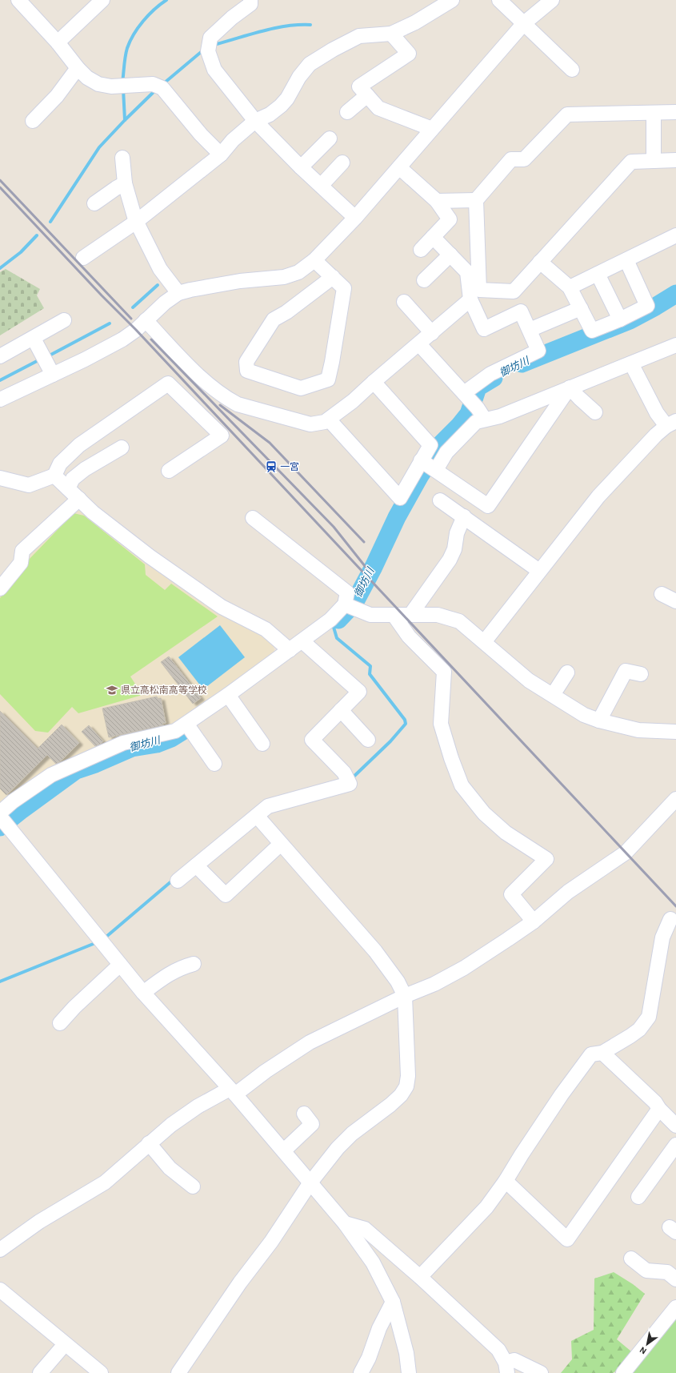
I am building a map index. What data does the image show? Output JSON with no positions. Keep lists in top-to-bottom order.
{
  "water": ["御坊川"],
  "places": {
    "station": ["一宮"],
    "school or university": ["県立高松南高等学校"]
  },
  "north": "bottom left"
}
